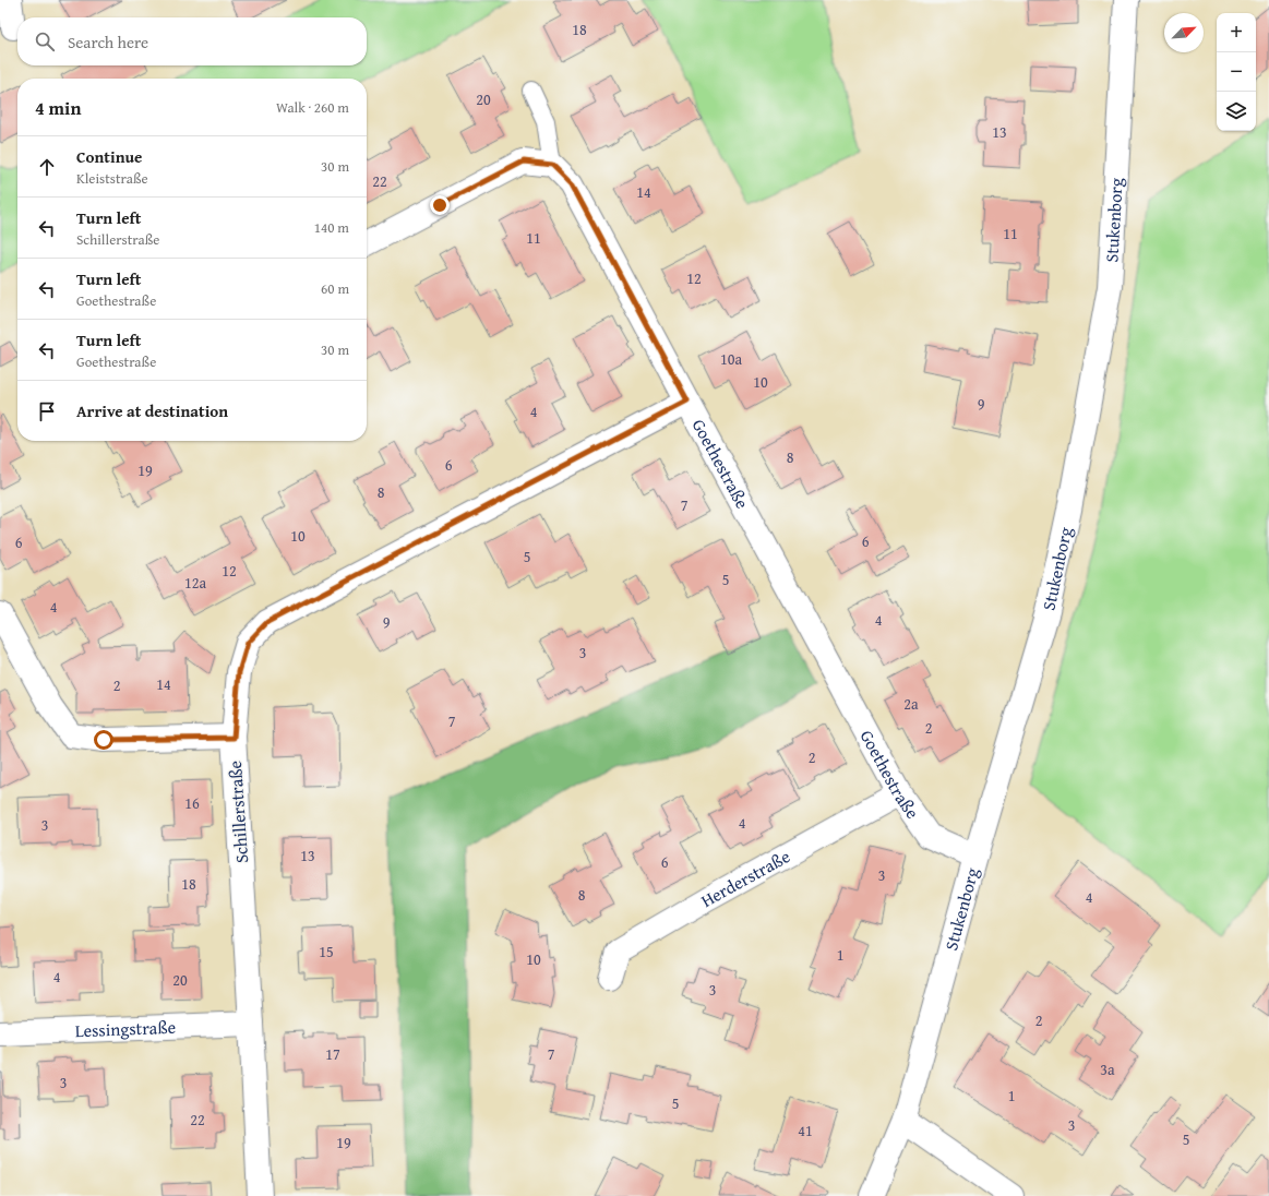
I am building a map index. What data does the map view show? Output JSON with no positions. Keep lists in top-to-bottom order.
{
  "streets": {
    "street": [
      "Stukenborg",
      "Goethestraße",
      "Schillerstraße",
      "Herderstraße",
      "Lessingstraße"
    ]
  },
  "crossings": [
    ["Stukenborg", "Goethestraße"],
    ["Goethestraße", "Schillerstraße"],
    ["Goethestraße", "Herderstraße"],
    ["Schillerstraße", "Lessingstraße"]
  ],
  "house_numbers": [
    "18",
    "20",
    "13",
    "22",
    "14",
    "11",
    "11",
    "12",
    "10a",
    "10",
    "9",
    "4",
    "8",
    "6",
    "19",
    "8",
    "7",
    "10",
    "6",
    "6",
    "5",
    "12",
    "5",
    "12a",
    "4",
    "4",
    "9",
    "3",
    "14",
    "2",
    "2a",
    "7",
    "2",
    "2",
    "16",
    "4",
    "3",
    "13",
    "6",
    "3",
    "18",
    "8",
    "4",
    "15",
    "1",
    "10",
    "4",
    "20",
    "3",
    "2",
    "17",
    "7",
    "3a",
    "3",
    "1",
    "5",
    "22",
    "3",
    "41",
    "5",
    "19"
  ],
  "north": "top right",
  "page": {
    "map_buttons": ["+", "−"],
    "search": "Search here",
    "heading": ["4 min", "Walk · 260 m"],
    "list": [
      ["Continue", "Kleiststraße", "30 m"],
      ["Turn left", "Schillerstraße", "140 m"],
      ["Turn left", "Goethestraße", "60 m"],
      ["Turn left", "Goethestraße", "30 m"],
      "Arrive at destination"
    ]
  }
}
